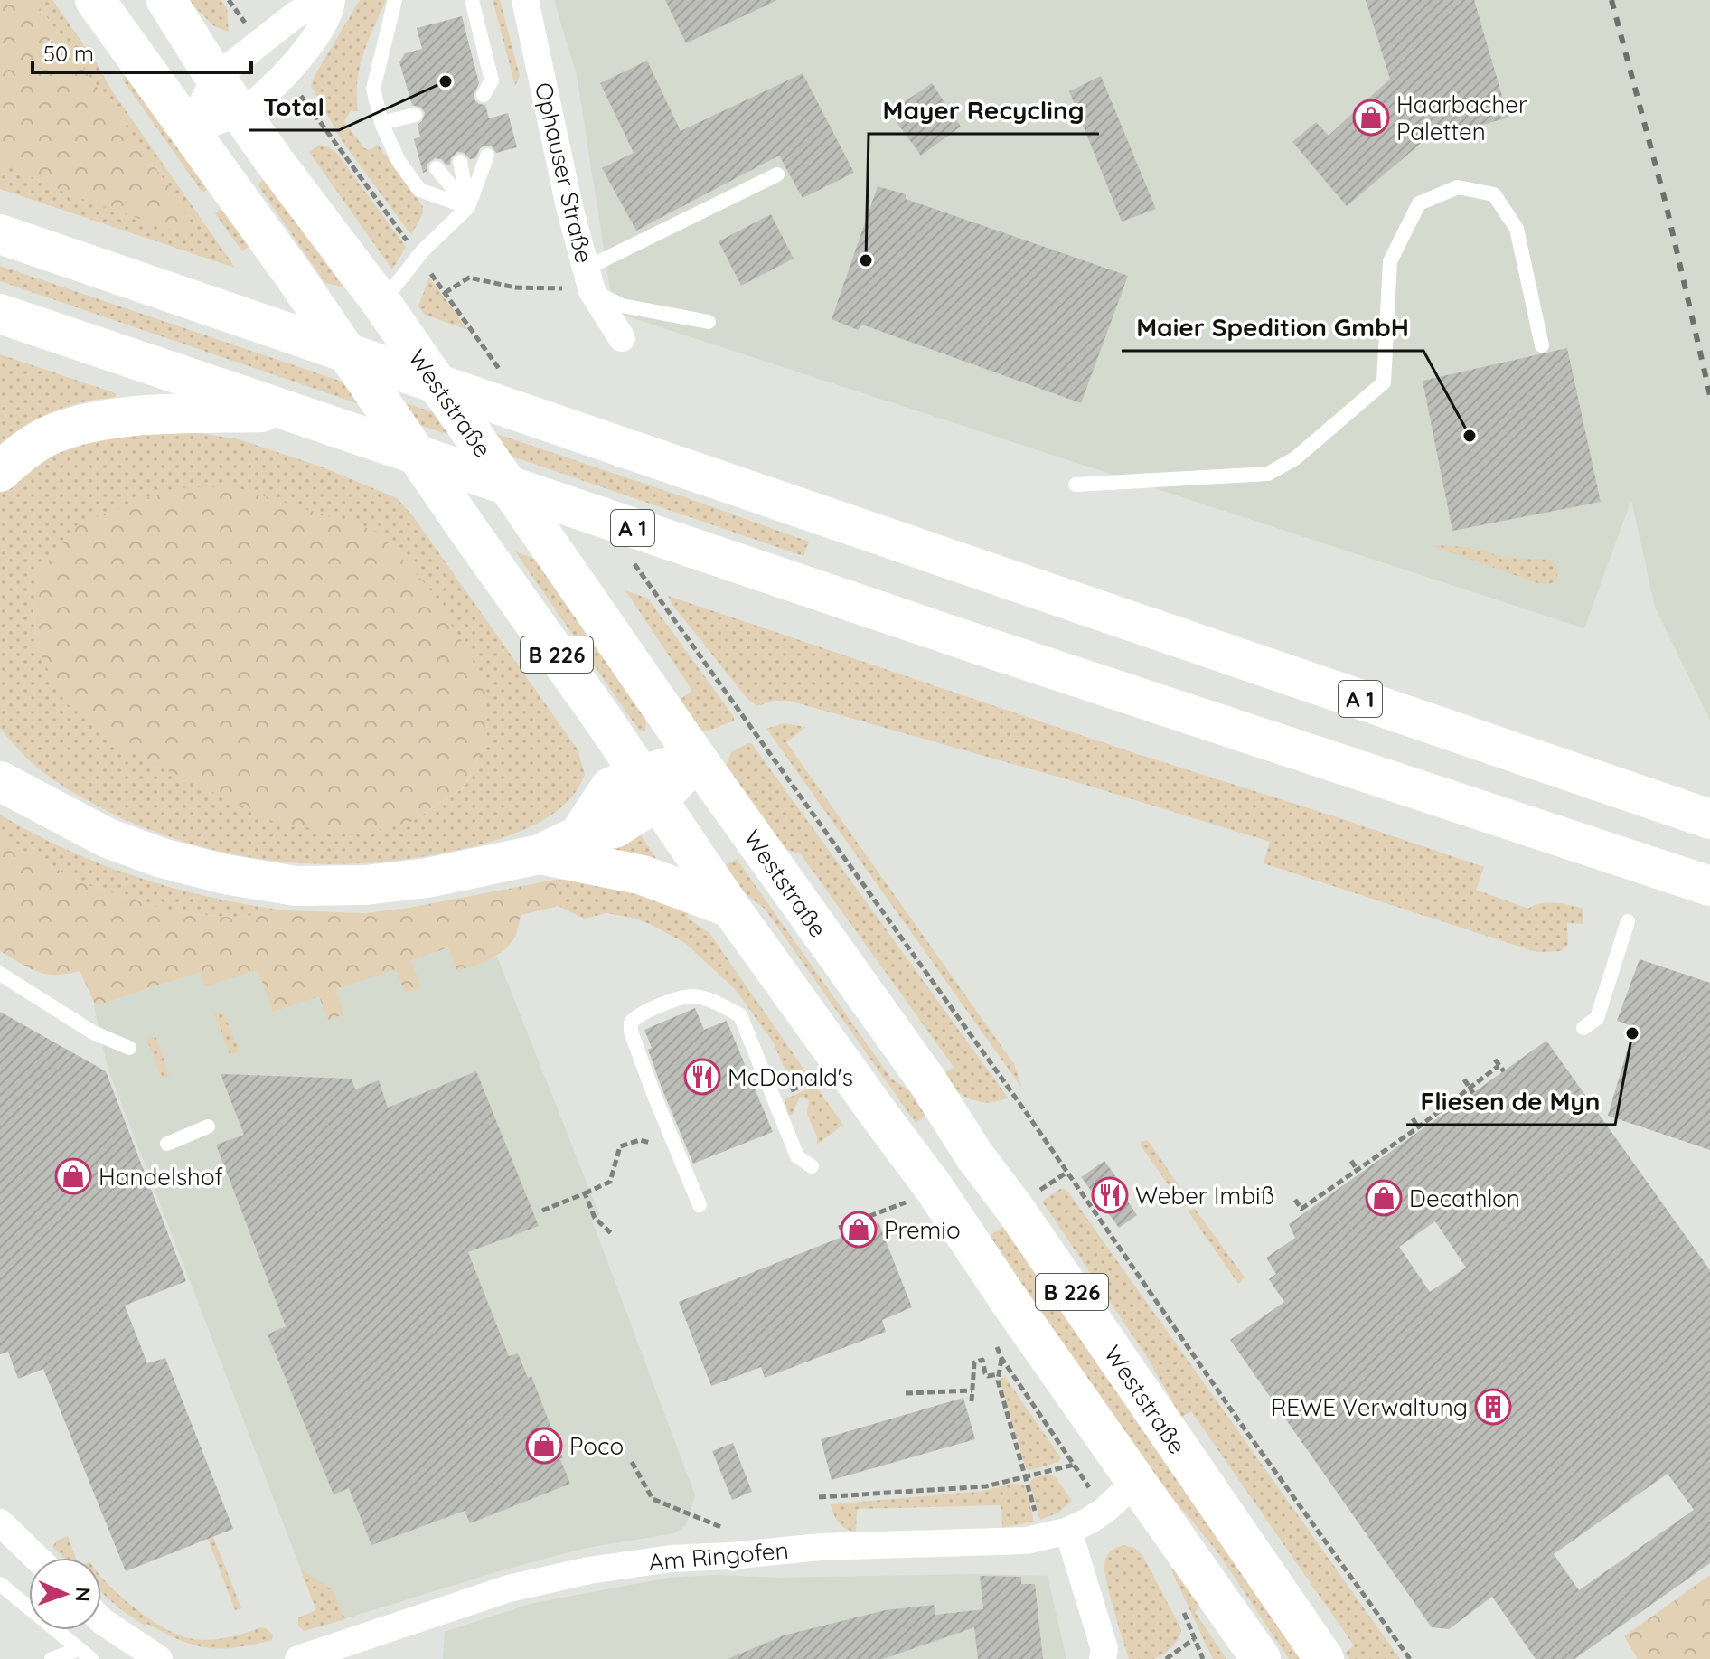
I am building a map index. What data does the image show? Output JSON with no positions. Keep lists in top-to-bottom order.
{
  "streets": {
    "main road": ["Weststraße", "A 1", "B 226"],
    "street": ["Ophauser Straße", "Am Ringofen"]
  },
  "crossings": [
    ["B 226", "Am Ringofen"]
  ],
  "places": {
    "other": [
      "Total",
      "Mayer Recycling",
      "Maier Spedition GmbH",
      "Fliesen de Myn"
    ],
    "shop": [
      "Haarbacher Paletten",
      "Handelshof",
      "Decathlon",
      "Premio",
      "Poco"
    ],
    "restaurant": ["McDonald's", "Weber Imbiß"],
    "building": ["REWE Verwaltung"]
  },
  "scale_bar": "50 m",
  "north": "right"
}
